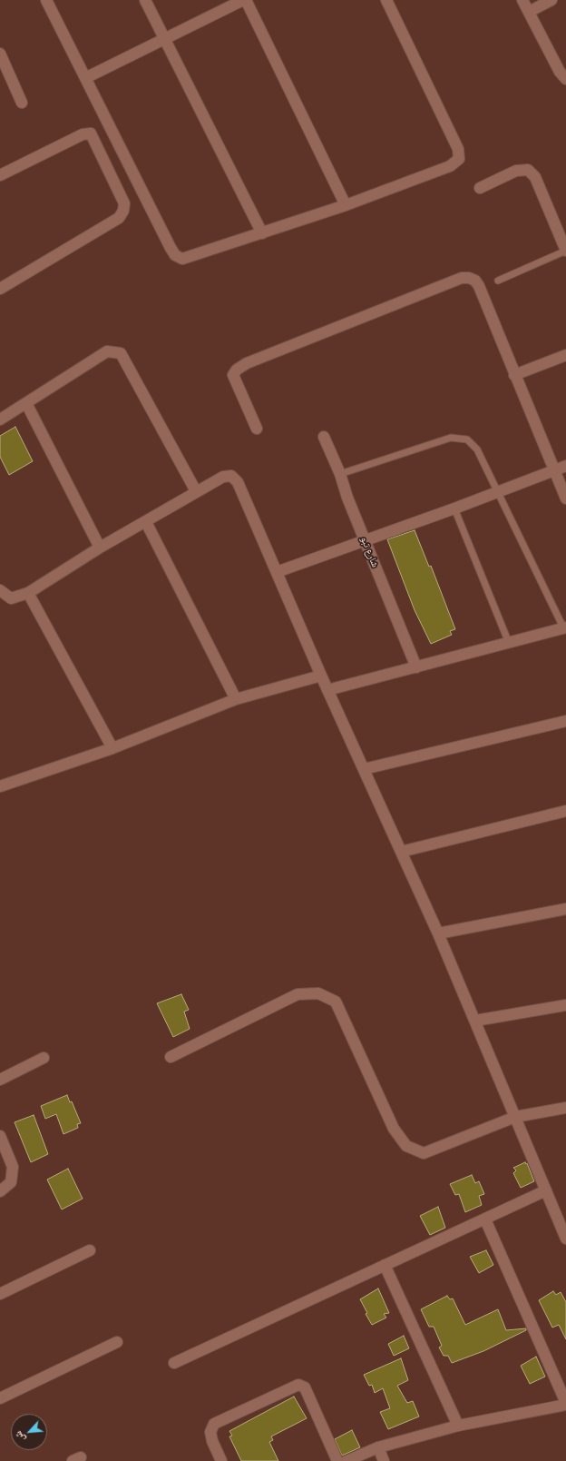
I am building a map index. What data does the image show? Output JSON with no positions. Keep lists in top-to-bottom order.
{
  "streets": {
    "street": ["شارع تبو"]
  },
  "north": "bottom left"
}
